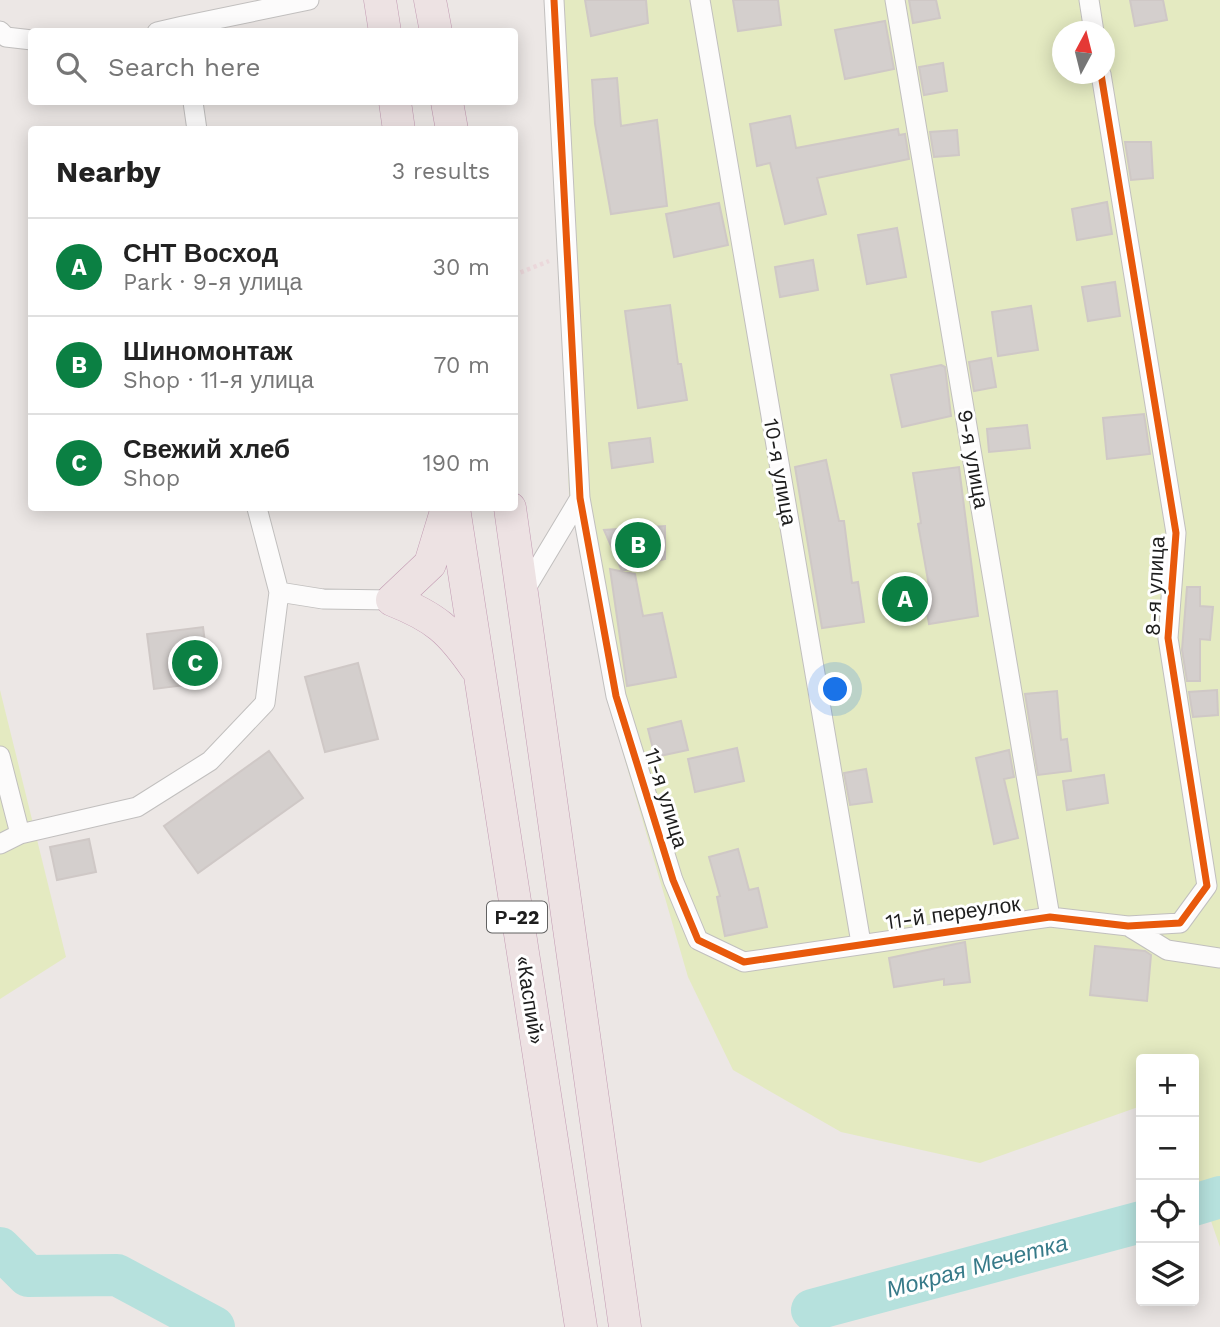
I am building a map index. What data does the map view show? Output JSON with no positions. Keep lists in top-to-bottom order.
{
  "streets": {
    "highway": ["Р-22", "«Каспий»"],
    "street": [
      "9-я улица",
      "10-я улица",
      "8-я улица",
      "11-я улица",
      "11-й переулок"
    ]
  },
  "crossings": [
    ["9-я улица", "8-я улица"],
    ["9-я улица", "11-й переулок"],
    ["10-я улица", "11-я улица"],
    ["10-я улица", "11-й переулок"],
    ["8-я улица", "11-й переулок"],
    ["11-я улица", "11-й переулок"]
  ],
  "water": ["Мокрая Мечетка"],
  "north": "top",
  "page": {
    "search": "Search here",
    "heading": ["Nearby", "3 results"],
    "list": [
      {
        "mark": "A",
        "name": "СНТ Восход",
        "note": "Park · 9-я улица",
        "value": "30 m"
      },
      {
        "mark": "B",
        "name": "Шиномонтаж",
        "note": "Shop · 11-я улица",
        "value": "70 m"
      },
      {
        "mark": "C",
        "name": "Свежий хлеб",
        "note": "Shop",
        "value": "190 m"
      }
    ],
    "pins": ["B", "A", "C"],
    "map_buttons": ["+", "−"]
  }
}
